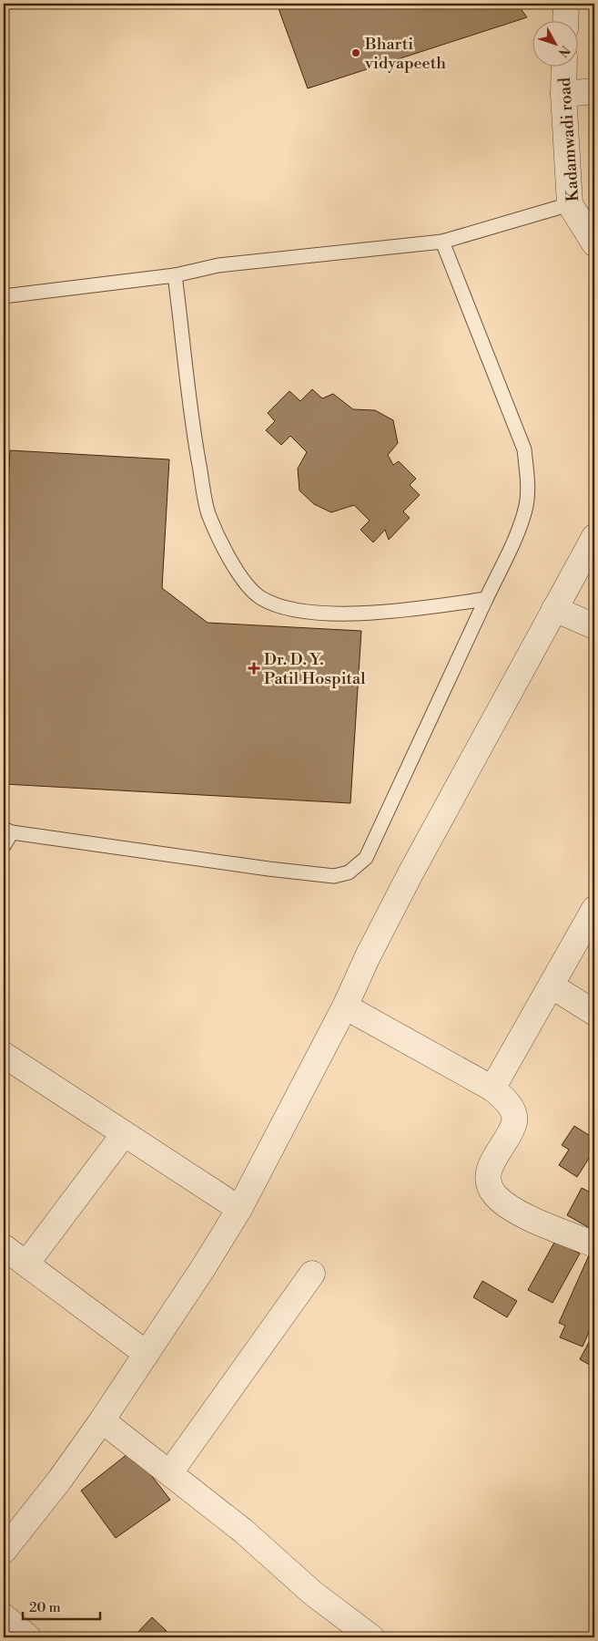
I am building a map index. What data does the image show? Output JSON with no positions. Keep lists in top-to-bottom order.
{
  "streets": {
    "street": ["Kadamwadi road"]
  },
  "places": {
    "other": ["Bharti vidyapeeth"],
    "health": ["Dr. D. Y. Patil Hospital"]
  },
  "scale_bar": "20 m",
  "north": "bottom right"
}
